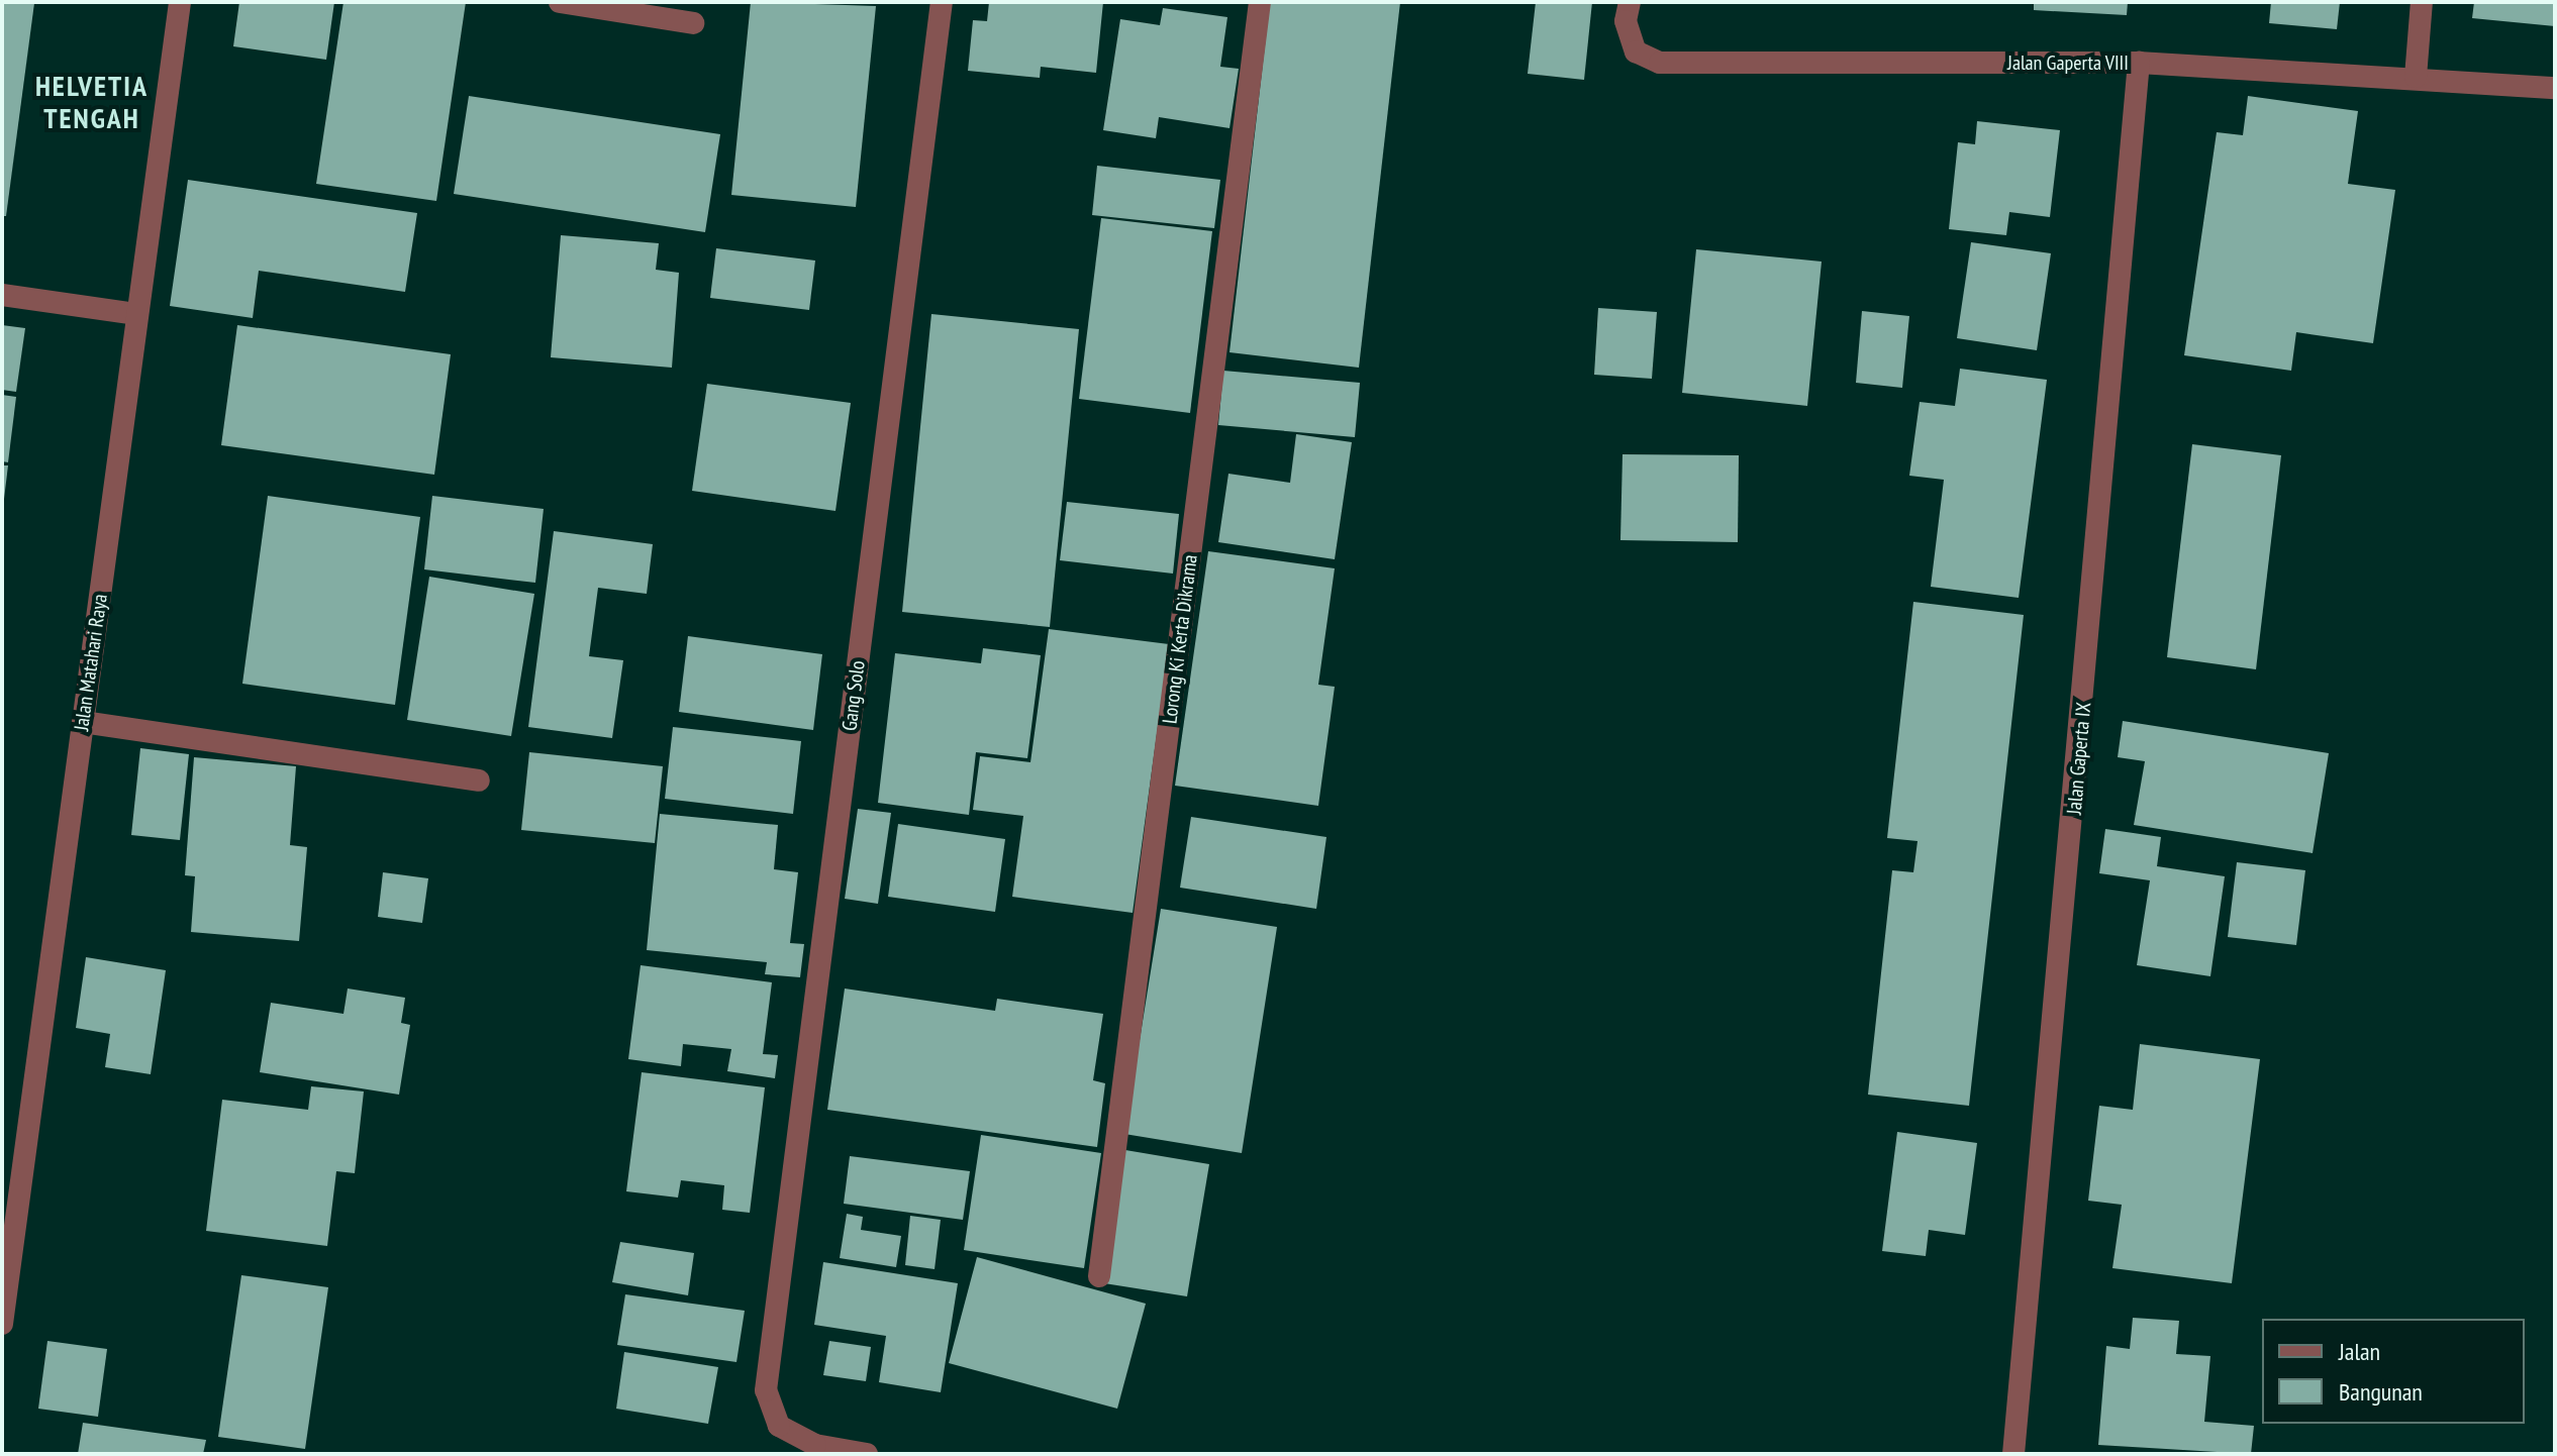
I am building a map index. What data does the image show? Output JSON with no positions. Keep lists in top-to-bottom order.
{
  "streets": {
    "street": [
      "Jalan Gaperta VIII",
      "Lorong Ki Kerta Dikrama",
      "Jalan Matahari Raya",
      "Gang Solo",
      "Jalan Gaperta IX"
    ]
  },
  "crossings": [
    ["Jalan Gaperta VIII", "Jalan Gaperta IX"]
  ],
  "districts": ["HELVETIA TENGAH"],
  "legend": ["Jalan", "Bangunan"]
}
